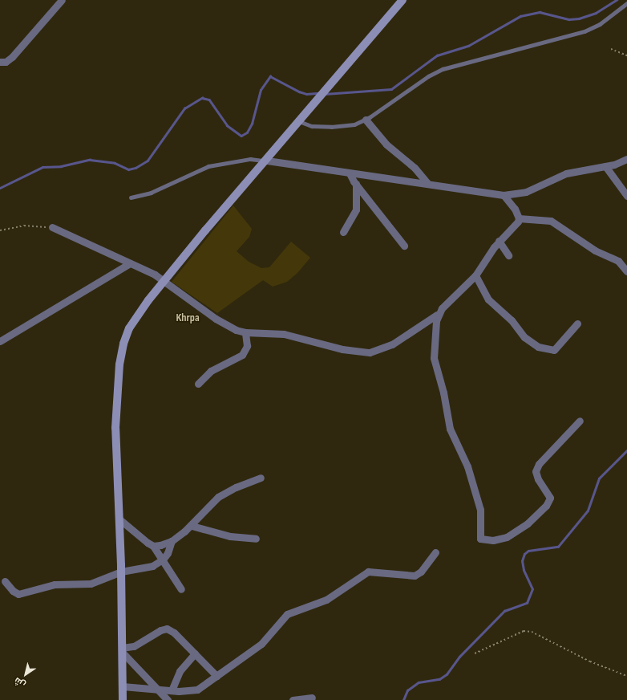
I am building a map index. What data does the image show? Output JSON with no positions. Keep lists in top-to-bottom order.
{
  "districts": ["Khrpa"],
  "north": "bottom left"
}
